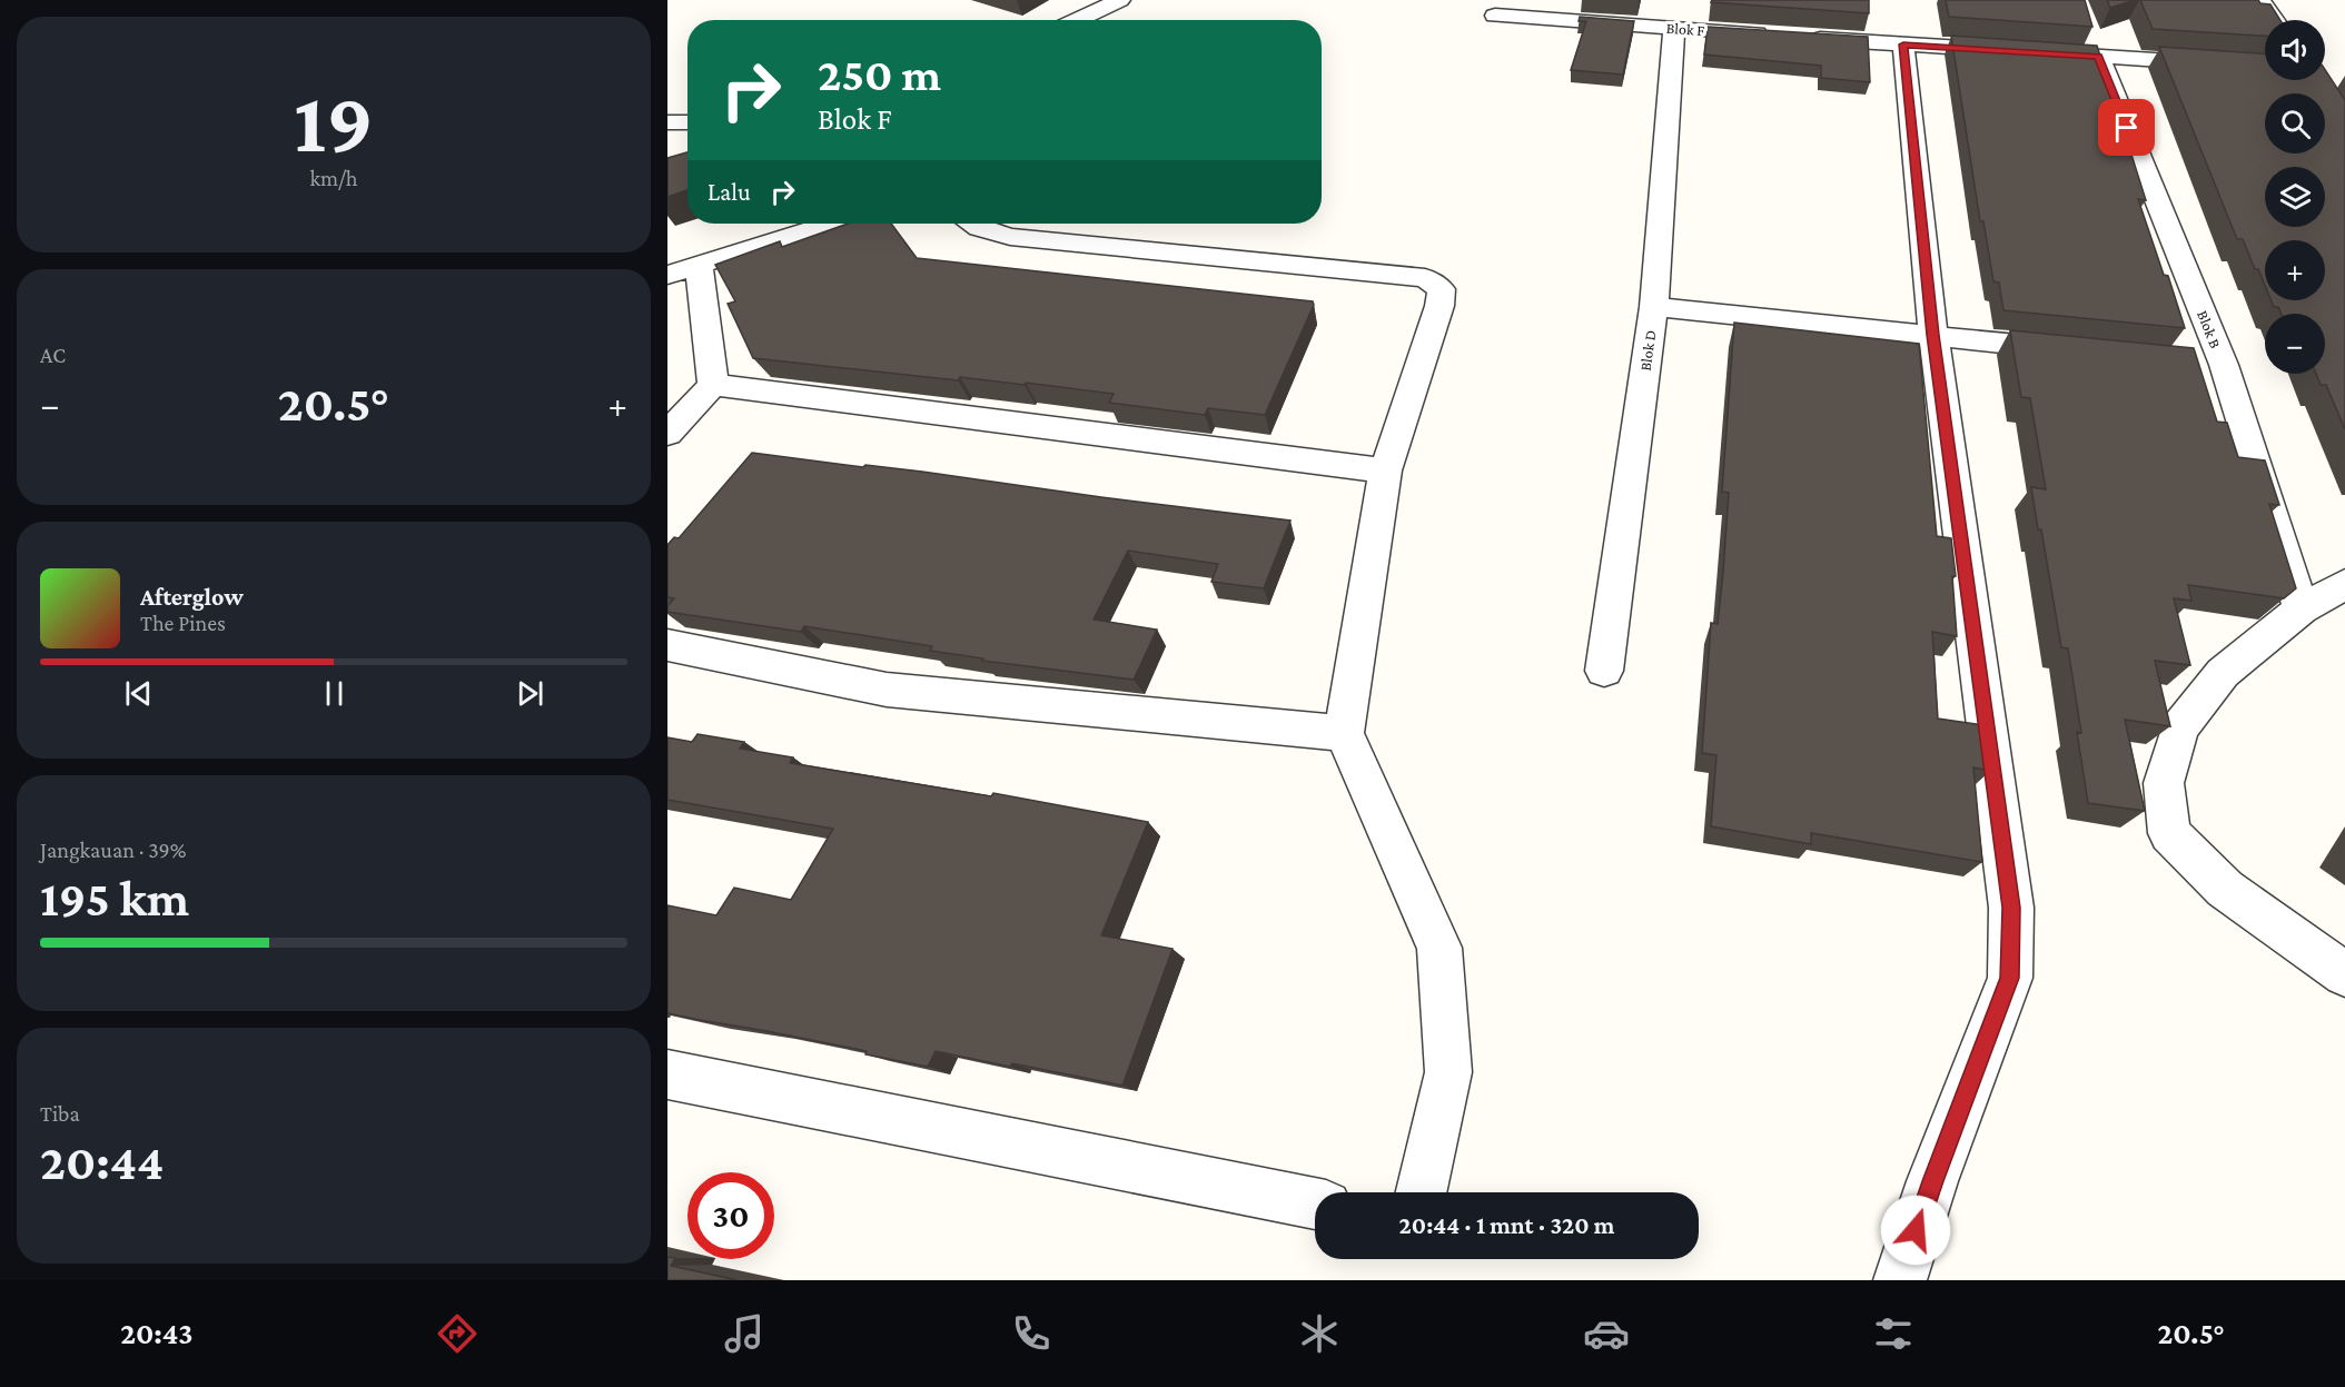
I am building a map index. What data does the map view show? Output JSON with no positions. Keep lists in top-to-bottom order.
{
  "streets": {
    "street": ["Blok F", "Blok B", "Blok D"]
  },
  "crossings": [
    ["Blok F", "Blok D"]
  ],
  "page": {
    "tile": [
      ["19", "km/h"],
      "AC",
      ["Jangkauan · 39%", "195 km"],
      ["Tiba", "20:44"]
    ],
    "map_buttons": ["+", "−"],
    "turn": ["250 m", "Blok F"],
    "then": "Lalu",
    "heat": ["−", "20.5°", "+"],
    "song": ["Afterglow", "The Pines"],
    "limit": "30",
    "trip": "20:44 · 1 mnt · 320 m",
    "tabs": ["20:43", "20.5°"]
  }
}
